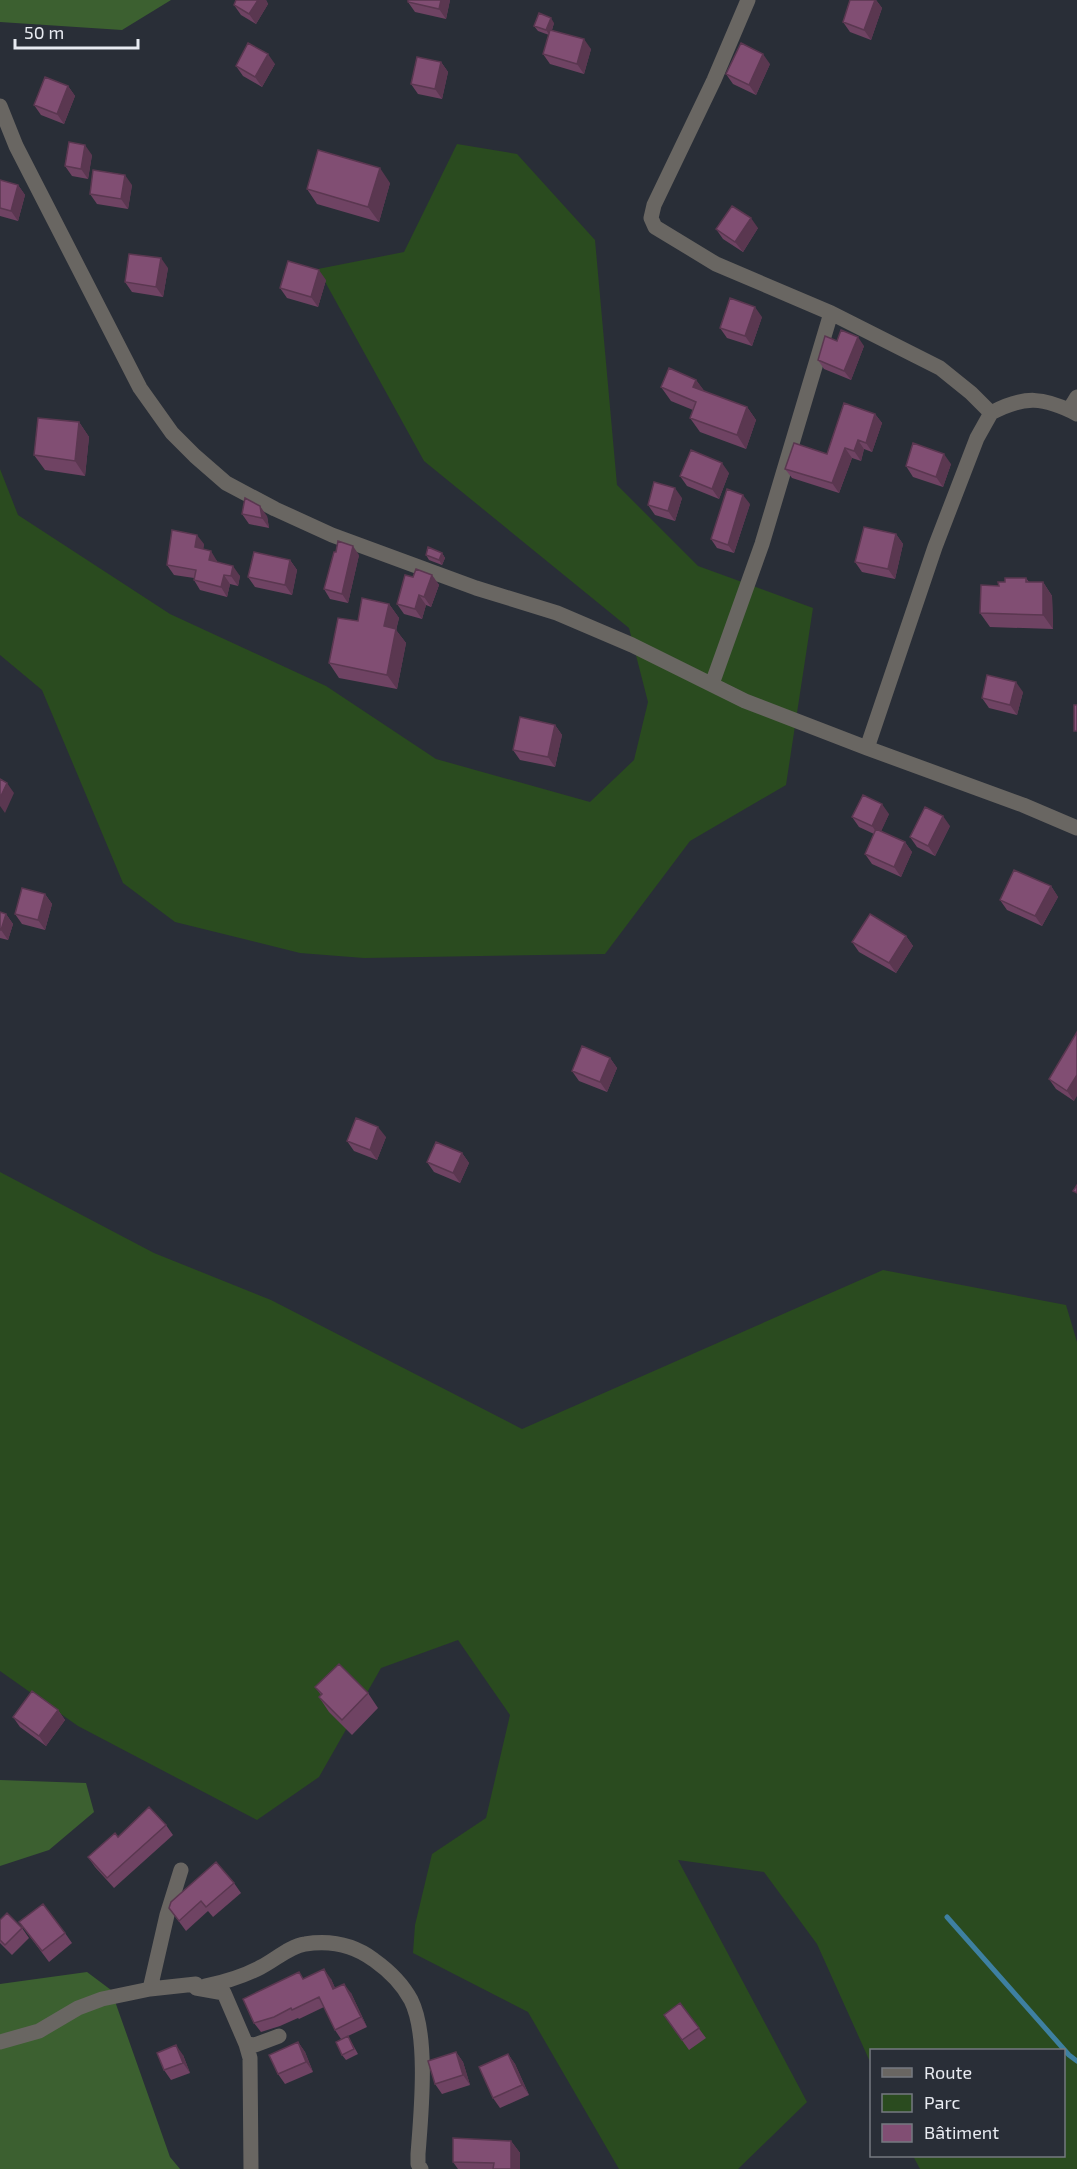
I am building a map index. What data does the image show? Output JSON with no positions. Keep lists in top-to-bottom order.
{
  "legend": ["Route", "Parc", "Bâtiment"],
  "scale_bar": "50 m"
}
